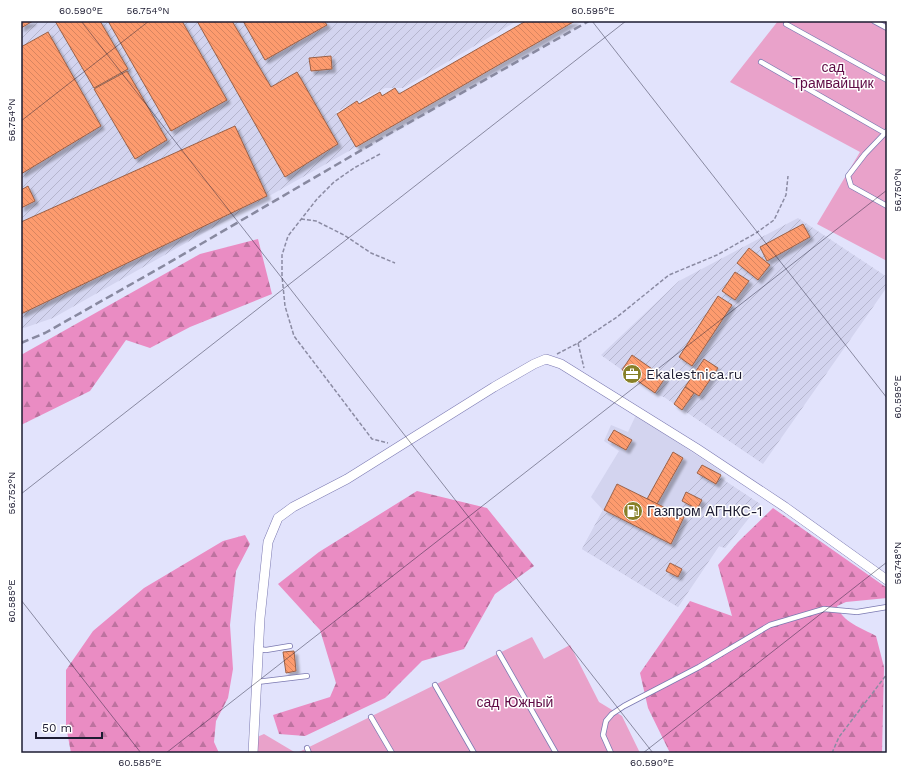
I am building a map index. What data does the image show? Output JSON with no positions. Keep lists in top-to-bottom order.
{
  "parks": ["сад Трамвайщик", "сад Южный"],
  "places": {
    "office": ["Ekalestnica.ru"],
    "fuel station": ["Газпром АГНКС-1"]
  },
  "scale_bar": "50 m",
  "coordinates": [
    "60.590°E",
    "56.754°N",
    "60.595°E",
    "56.750°N",
    "56.752°N",
    "56.748°N",
    "60.585°E"
  ]
}
